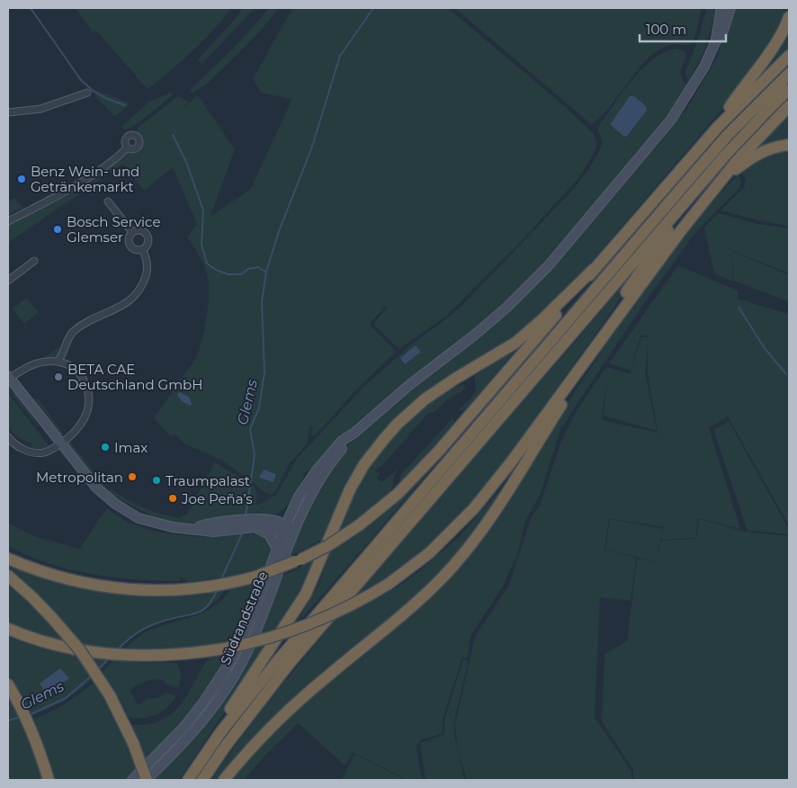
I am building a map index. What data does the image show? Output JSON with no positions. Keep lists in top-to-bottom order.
{
  "streets": {
    "main road": ["Südrandstraße"]
  },
  "water": ["Glems"],
  "places": [
    "Benz Wein- und Getränkemarkt",
    "Bosch Service Glemser",
    "BETA CAE Deutschland GmbH",
    "Imax",
    "Metropolitan",
    "Traumpalast",
    "Joe Peña’s"
  ],
  "scale_bar": "100 m"
}
